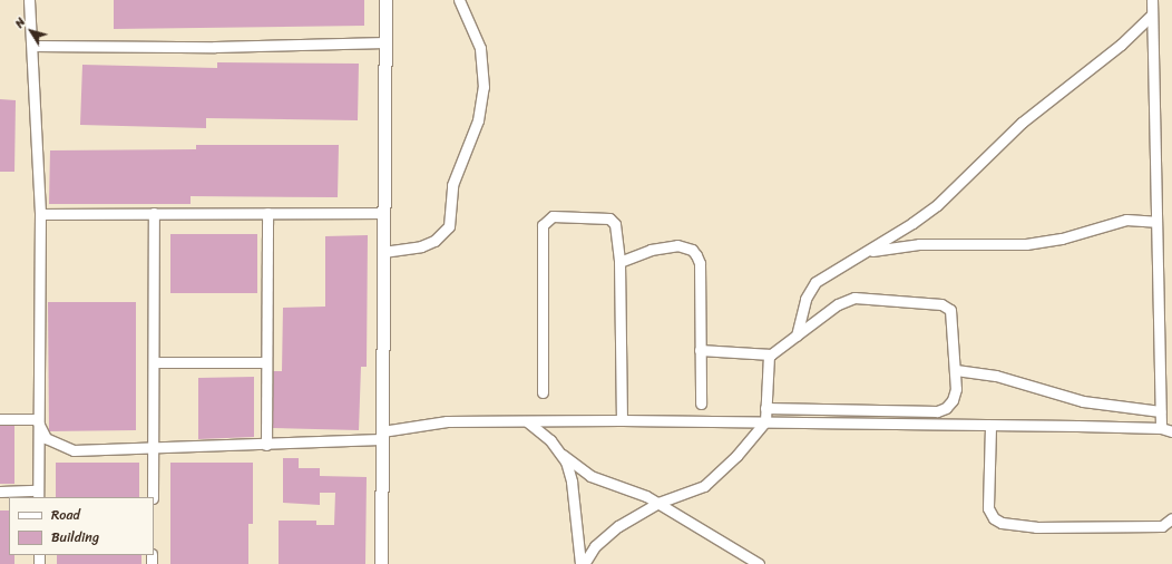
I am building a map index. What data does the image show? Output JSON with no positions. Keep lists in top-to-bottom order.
{
  "legend": ["Road", "Building"],
  "north": "top left"
}
